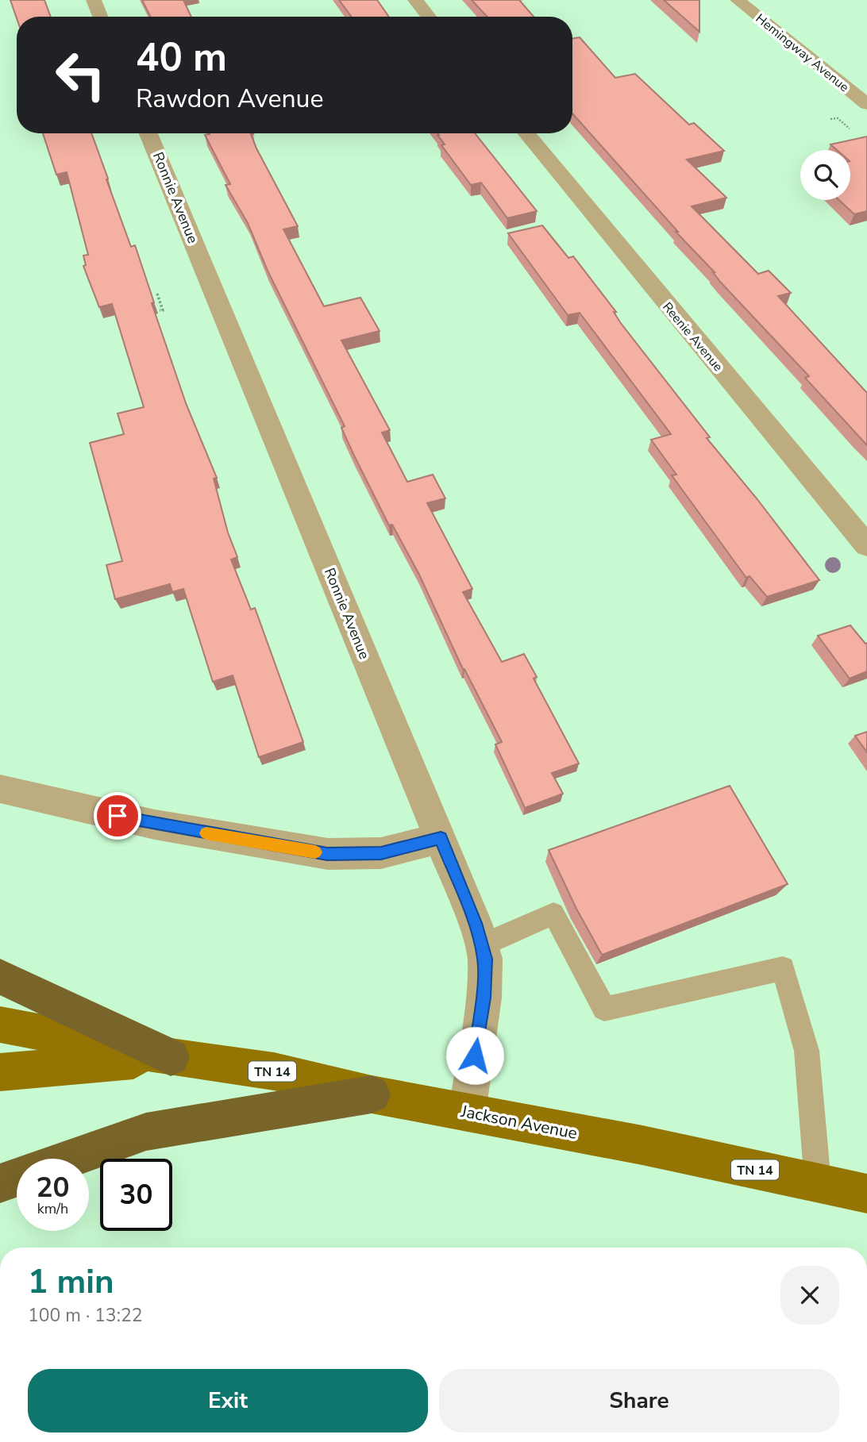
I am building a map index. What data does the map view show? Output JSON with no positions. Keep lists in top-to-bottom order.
{
  "streets": {
    "main road": ["TN 14", "Jackson Avenue"],
    "street": ["Hemingway Avenue", "Ronnie Avenue", "Reenie Avenue"]
  },
  "crossings": [
    ["Ronnie Avenue", "Jackson Avenue"]
  ],
  "page": {
    "turn": ["40 m", "Rawdon Avenue"],
    "speed": "20 km/h",
    "limit": "30",
    "heading": ["1 min", "100 m · 13:22"],
    "buttons": ["Exit", "Share"]
  }
}
